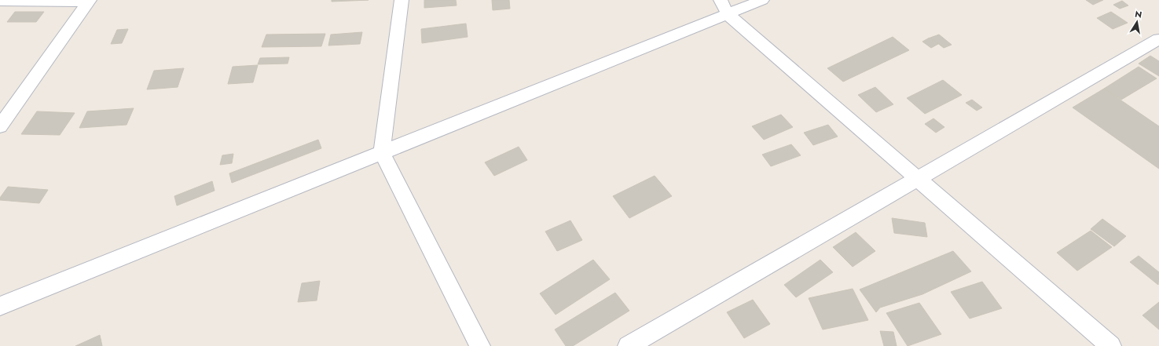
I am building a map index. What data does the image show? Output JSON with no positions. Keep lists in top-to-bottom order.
{
  "north": "top"
}
